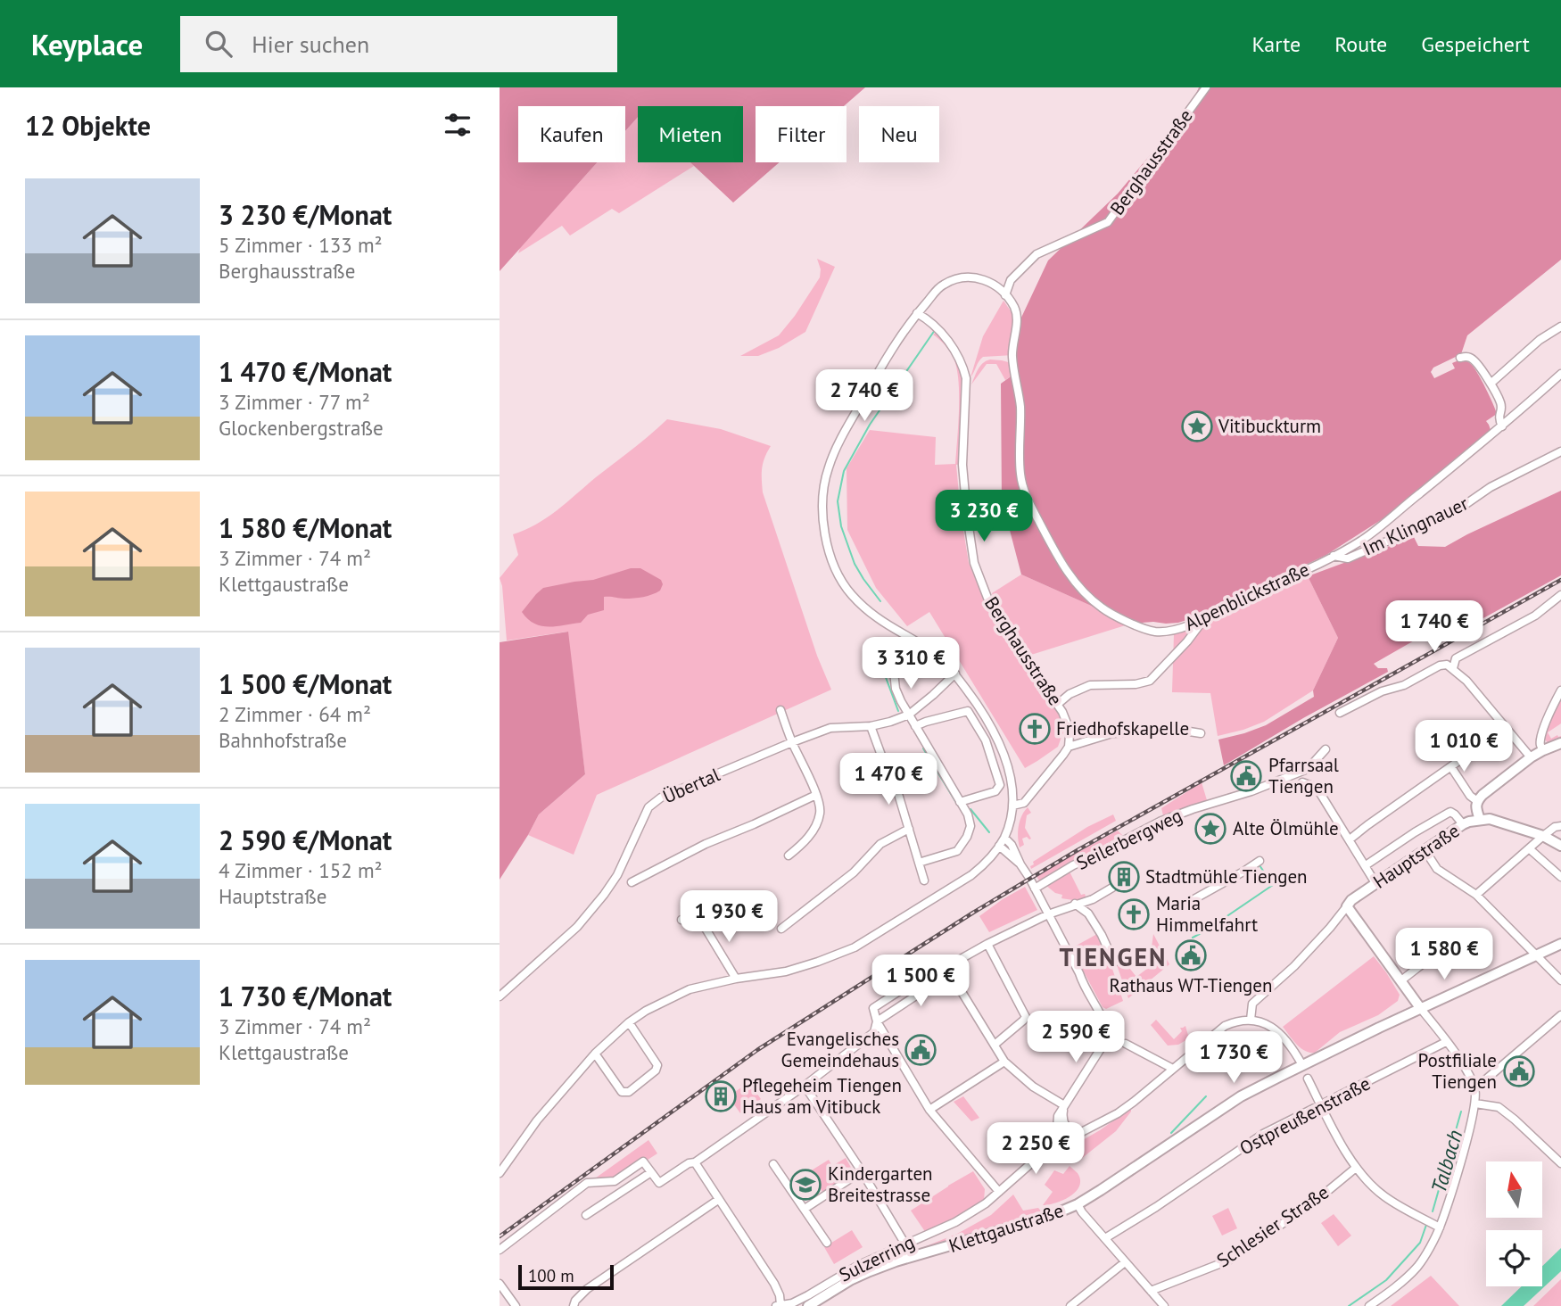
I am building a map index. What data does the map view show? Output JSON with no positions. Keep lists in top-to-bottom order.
{
  "streets": {
    "main road": ["Hauptstraße", "Klettgaustraße"],
    "street": [
      "Berghausstraße",
      "Im Klingnauer",
      "Alpenblickstraße",
      "Übertal",
      "Seilerbergweg",
      "Ostpreußenstraße",
      "Schlesier Straße",
      "Sulzerring"
    ]
  },
  "crossings": [
    ["Berghausstraße", "Alpenblickstraße"],
    ["Im Klingnauer", "Alpenblickstraße"]
  ],
  "districts": ["TIENGEN"],
  "water": ["Talbach"],
  "places": {
    "place": ["Vitibuckturm", "Alte Ölmühle"],
    "church": ["Friedhofskapelle", "Maria Himmelfahrt"],
    "public building": [
      "Pfarrsaal Tiengen",
      "Rathaus WT-Tiengen",
      "Evangelisches Gemeindehaus",
      "Postfiliale Tiengen"
    ],
    "building": ["Stadtmühle Tiengen", "Pflegeheim Tiengen Haus am Vitibuck"],
    "school or university": ["Kindergarten Breitestrasse"]
  },
  "scale_bar": "100 m",
  "north": "top",
  "page": {
    "header": "Keyplace",
    "search": "Hier suchen",
    "nav": ["Karte", "Route", "Gespeichert"],
    "heading": "12 Objekte",
    "chip": [
      "Kaufen",
      "Mieten",
      "Filter",
      "Neu"
    ],
    "list": [
      {
        "name": "3 230 €/Monat",
        "note": "5 Zimmer · 133 m² · Berghausstraße"
      },
      {
        "name": "1 470 €/Monat",
        "note": "3 Zimmer · 77 m² · Glockenbergstraße"
      },
      {
        "name": "1 580 €/Monat",
        "note": "3 Zimmer · 74 m² · Klettgaustraße"
      },
      {
        "name": "1 500 €/Monat",
        "note": "2 Zimmer · 64 m² · Bahnhofstraße"
      },
      {
        "name": "2 590 €/Monat",
        "note": "4 Zimmer · 152 m² · Hauptstraße"
      },
      {
        "name": "1 730 €/Monat",
        "note": "3 Zimmer · 74 m² · Klettgaustraße"
      }
    ],
    "price": [
      "2 740 €",
      "3 230 €",
      "1 740 €",
      "3 310 €",
      "1 010 €",
      "1 470 €",
      "1 930 €",
      "1 580 €",
      "1 500 €",
      "2 590 €",
      "1 730 €",
      "2 250 €"
    ],
    "scale": "100 m"
  }
}
